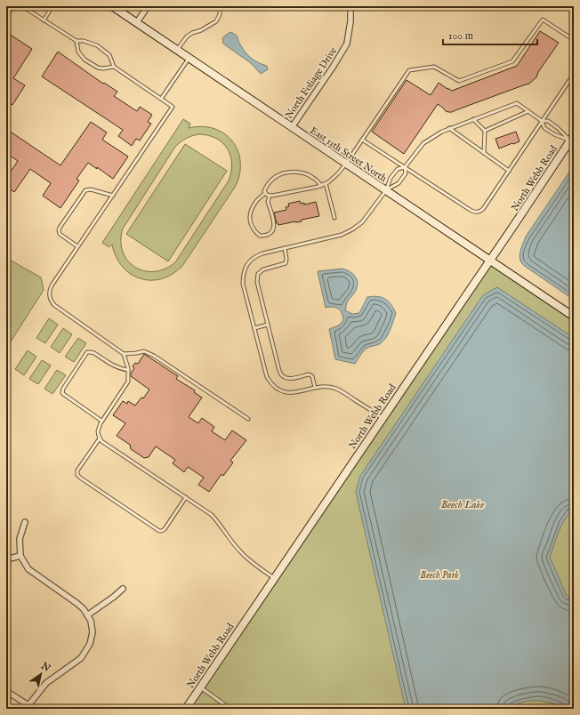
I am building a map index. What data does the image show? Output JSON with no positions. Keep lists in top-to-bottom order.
{
  "streets": {
    "main road": ["East 13th Street North", "North Webb Road"],
    "street": ["North Foliage Drive"]
  },
  "crossings": [
    ["North Foliage Drive", "East 13th Street North"],
    ["East 13th Street North", "North Webb Road"]
  ],
  "water": ["Beech Lake"],
  "parks": ["Beech Park"],
  "scale_bar": "100 m",
  "north": "top right"
}
